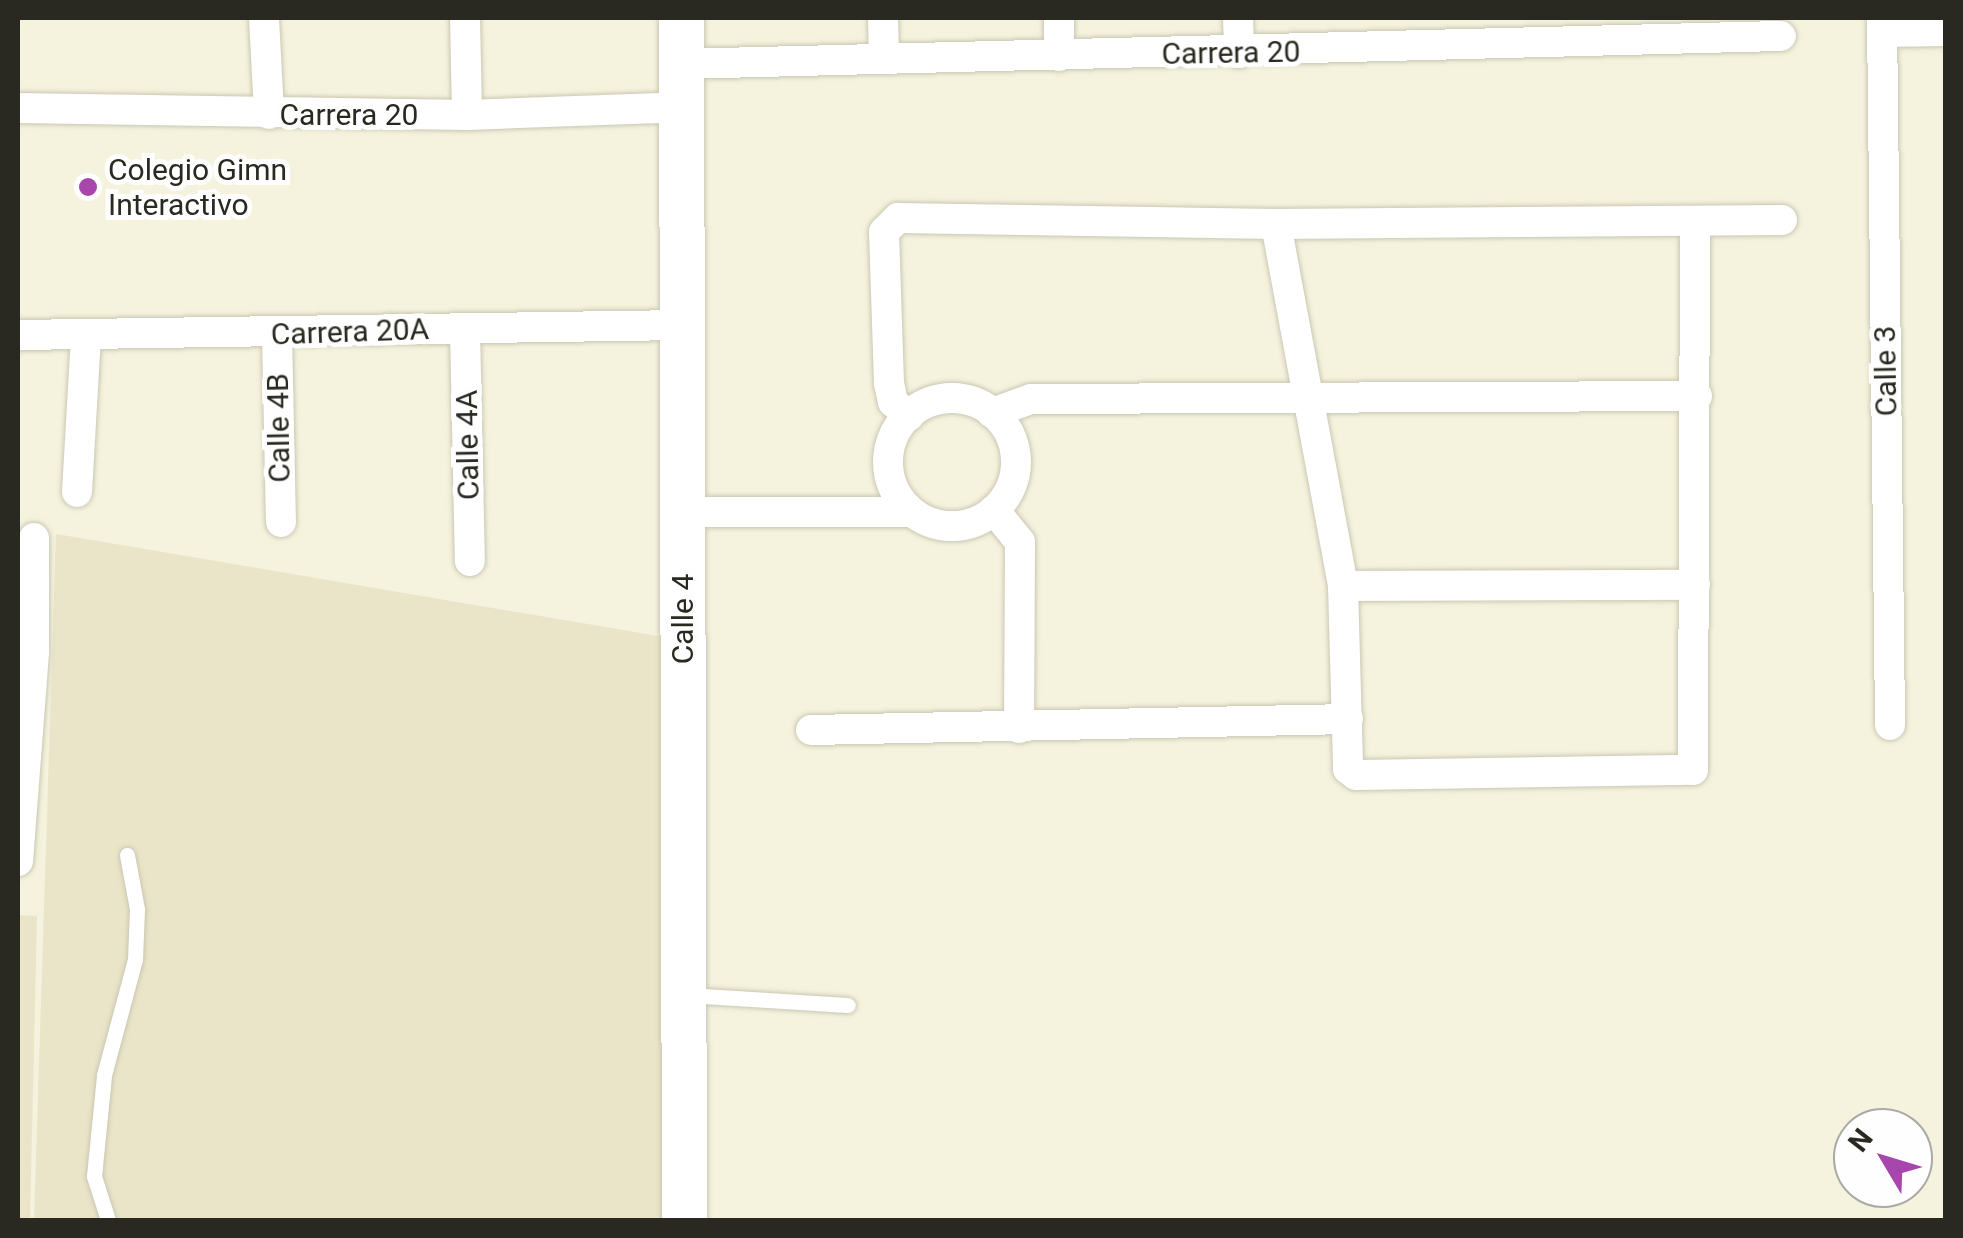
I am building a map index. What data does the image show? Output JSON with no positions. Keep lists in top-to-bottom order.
{
  "streets": {
    "street": [
      "Carrera 20",
      "Carrera 20A",
      "Calle 3",
      "Calle 4B",
      "Calle 4A",
      "Calle 4"
    ]
  },
  "crossings": [
    ["Carrera 20", "Calle 4"],
    ["Carrera 20A", "Calle 4B"],
    ["Carrera 20A", "Calle 4A"],
    ["Carrera 20A", "Calle 4"]
  ],
  "places": ["Colegio Gimn Interactivo"],
  "north": "top left"
}
